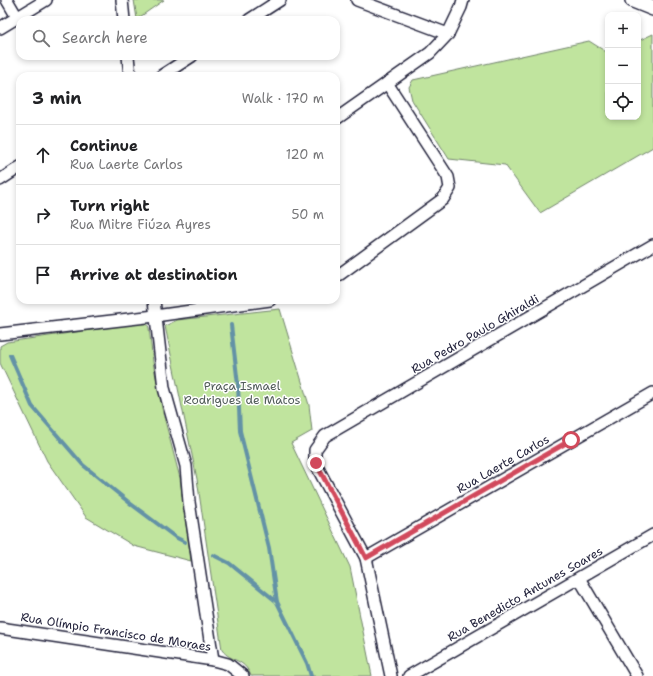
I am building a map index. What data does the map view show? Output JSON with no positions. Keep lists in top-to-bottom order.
{
  "streets": {
    "street": [
      "Rua Pedro Paulo Ghiraldi",
      "Rua Laerte Carlos",
      "Rua Benedicto Antunes Soares",
      "Rua Olímpio Francisco de Moraes"
    ]
  },
  "crossings": [
    ["Rua Pedro Paulo Ghiraldi", "Rua Laerte Carlos"]
  ],
  "parks": ["Praça Ismael Rodrigues de Matos"],
  "page": {
    "map_buttons": ["+", "−"],
    "search": "Search here",
    "heading": ["3 min", "Walk · 170 m"],
    "list": [
      ["Continue", "Rua Laerte Carlos", "120 m"],
      ["Turn right", "Rua Mitre Fiúza Ayres", "50 m"],
      "Arrive at destination"
    ]
  }
}
